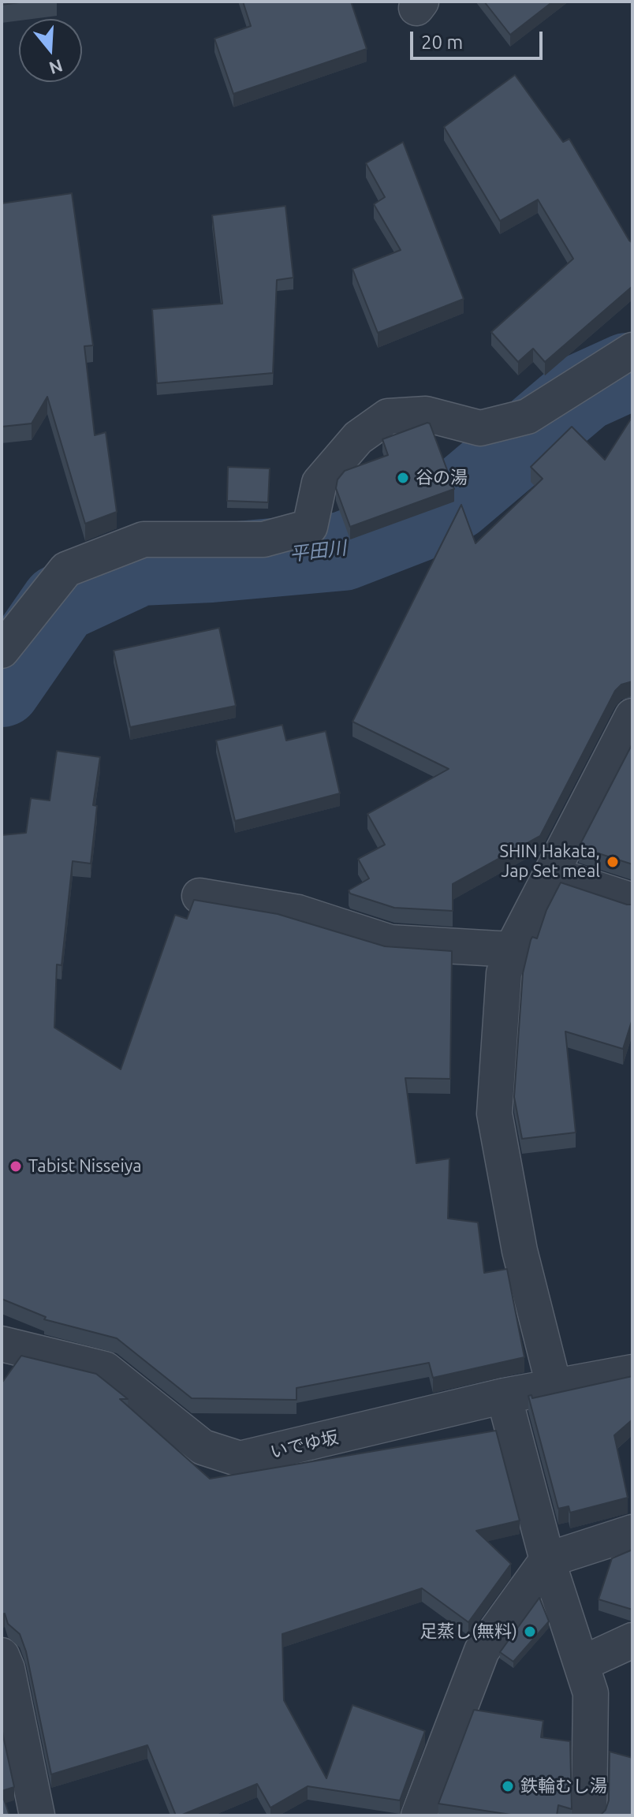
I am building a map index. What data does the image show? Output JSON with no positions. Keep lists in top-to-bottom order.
{
  "streets": {
    "street": ["いでゆ坂"]
  },
  "water": ["平田川"],
  "places": [
    "谷の湯",
    "SHIN Hakata, Jap Set meal",
    "Tabist Nisseiya",
    "足蒸し(無料)",
    "鉄輪むし湯"
  ],
  "scale_bar": "20 m",
  "north": "bottom"
}
